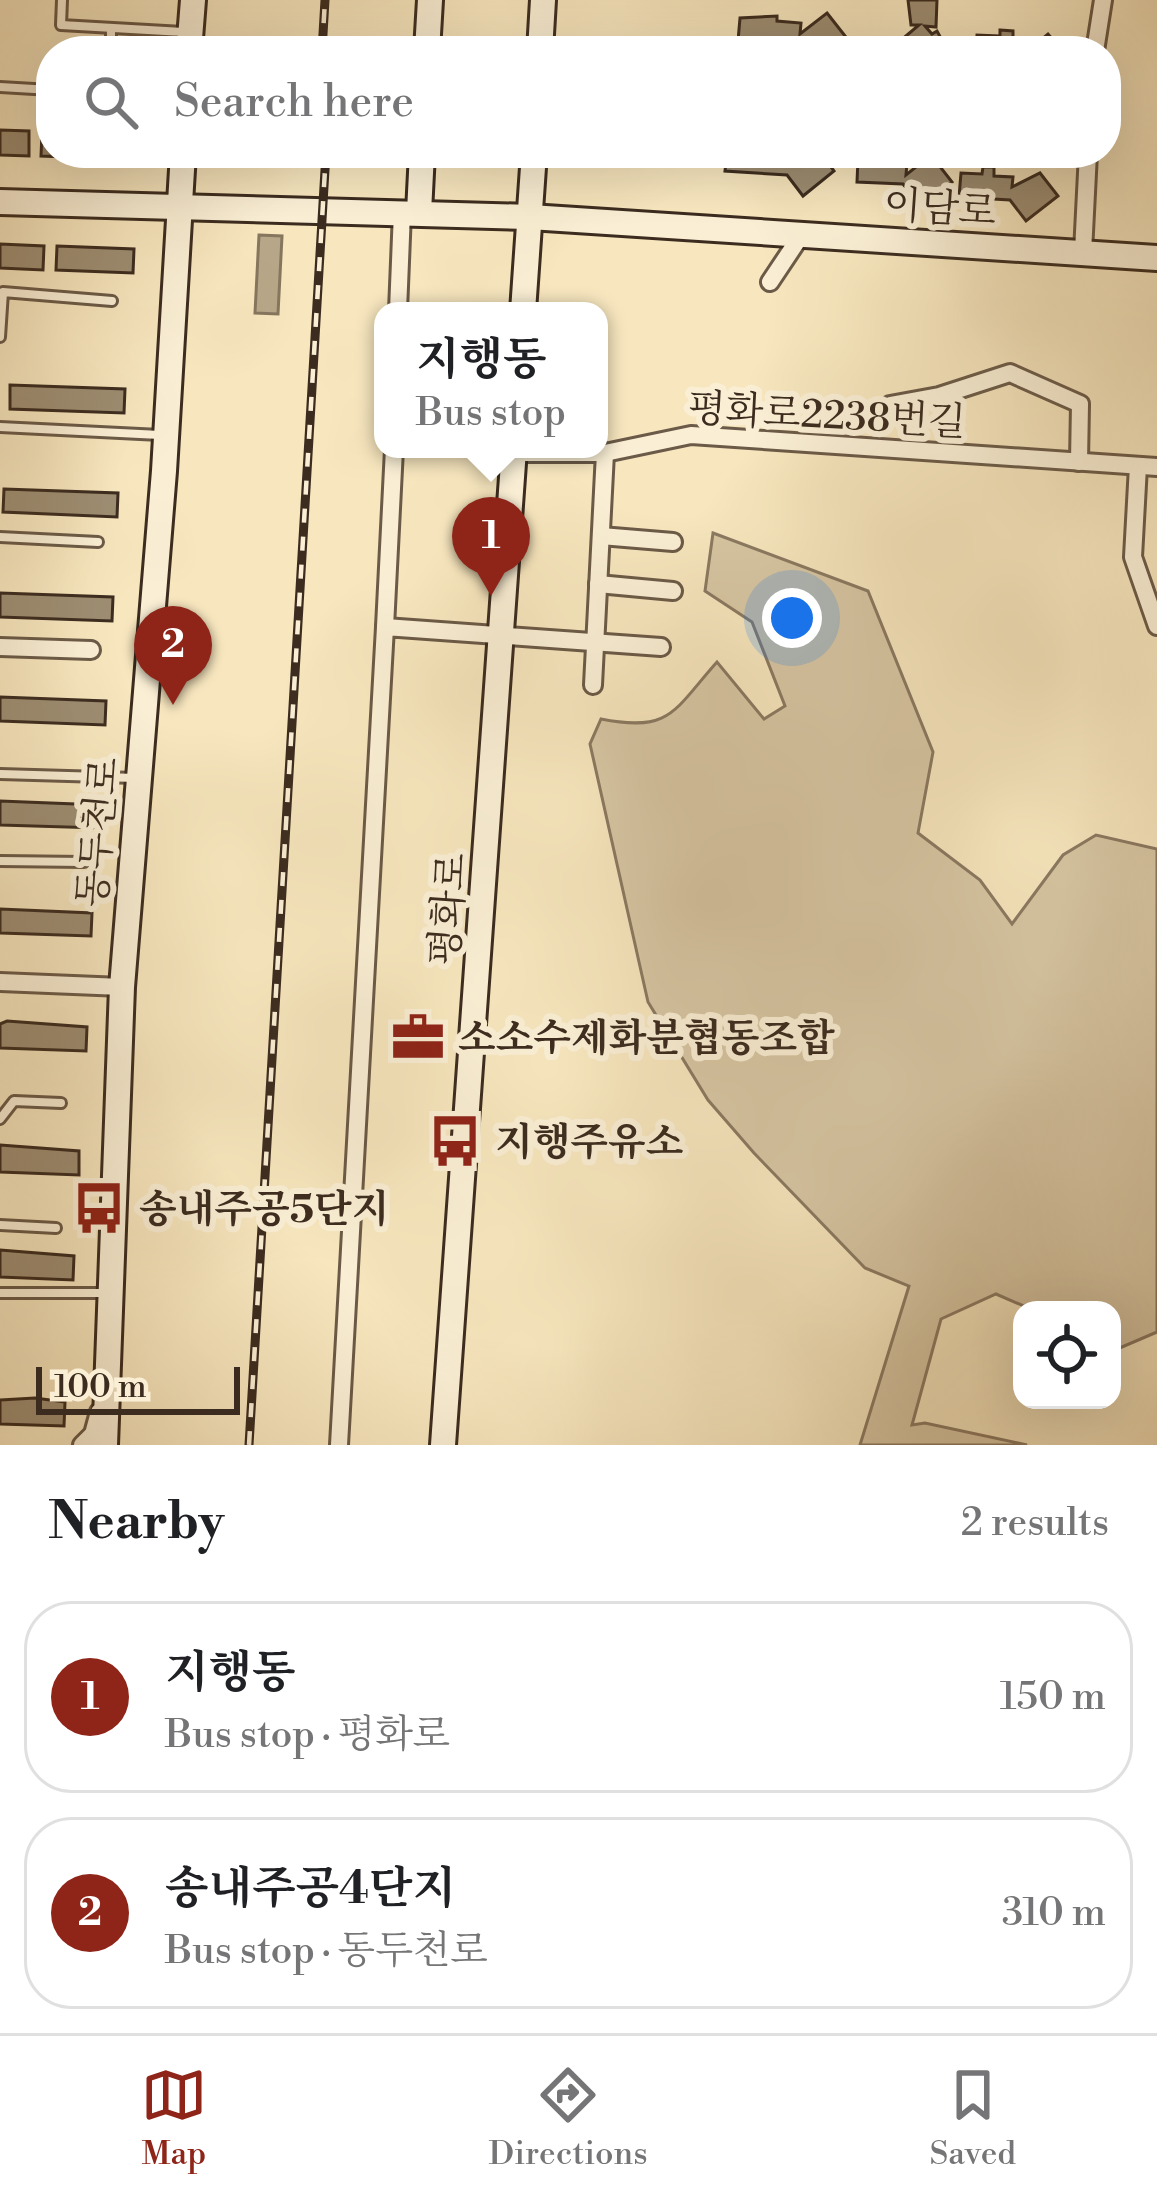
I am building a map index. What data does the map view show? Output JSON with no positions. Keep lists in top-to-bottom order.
{
  "streets": {
    "street": [
      "이담로",
      "평화로2238번길",
      "동두천로",
      "평화로"
    ]
  },
  "crossings": [
    ["이담로", "동두천로"]
  ],
  "places": {
    "office": ["소소수제화분협동조합"],
    "bus stop": ["지행주유소", "송내주공5단지"]
  },
  "scale_bar": "100 m",
  "page": {
    "search": "Search here",
    "popup": ["지행동", "Bus stop"],
    "pins": ["1", "2"],
    "scale": "100 m",
    "heading": ["Nearby", "2 results"],
    "list": [
      {
        "mark": "1",
        "name": "지행동",
        "note": "Bus stop · 평화로",
        "value": "150 m"
      },
      {
        "mark": "2",
        "name": "송내주공4단지",
        "note": "Bus stop · 동두천로",
        "value": "310 m"
      }
    ],
    "nav": ["Map", "Directions", "Saved"]
  }
}
